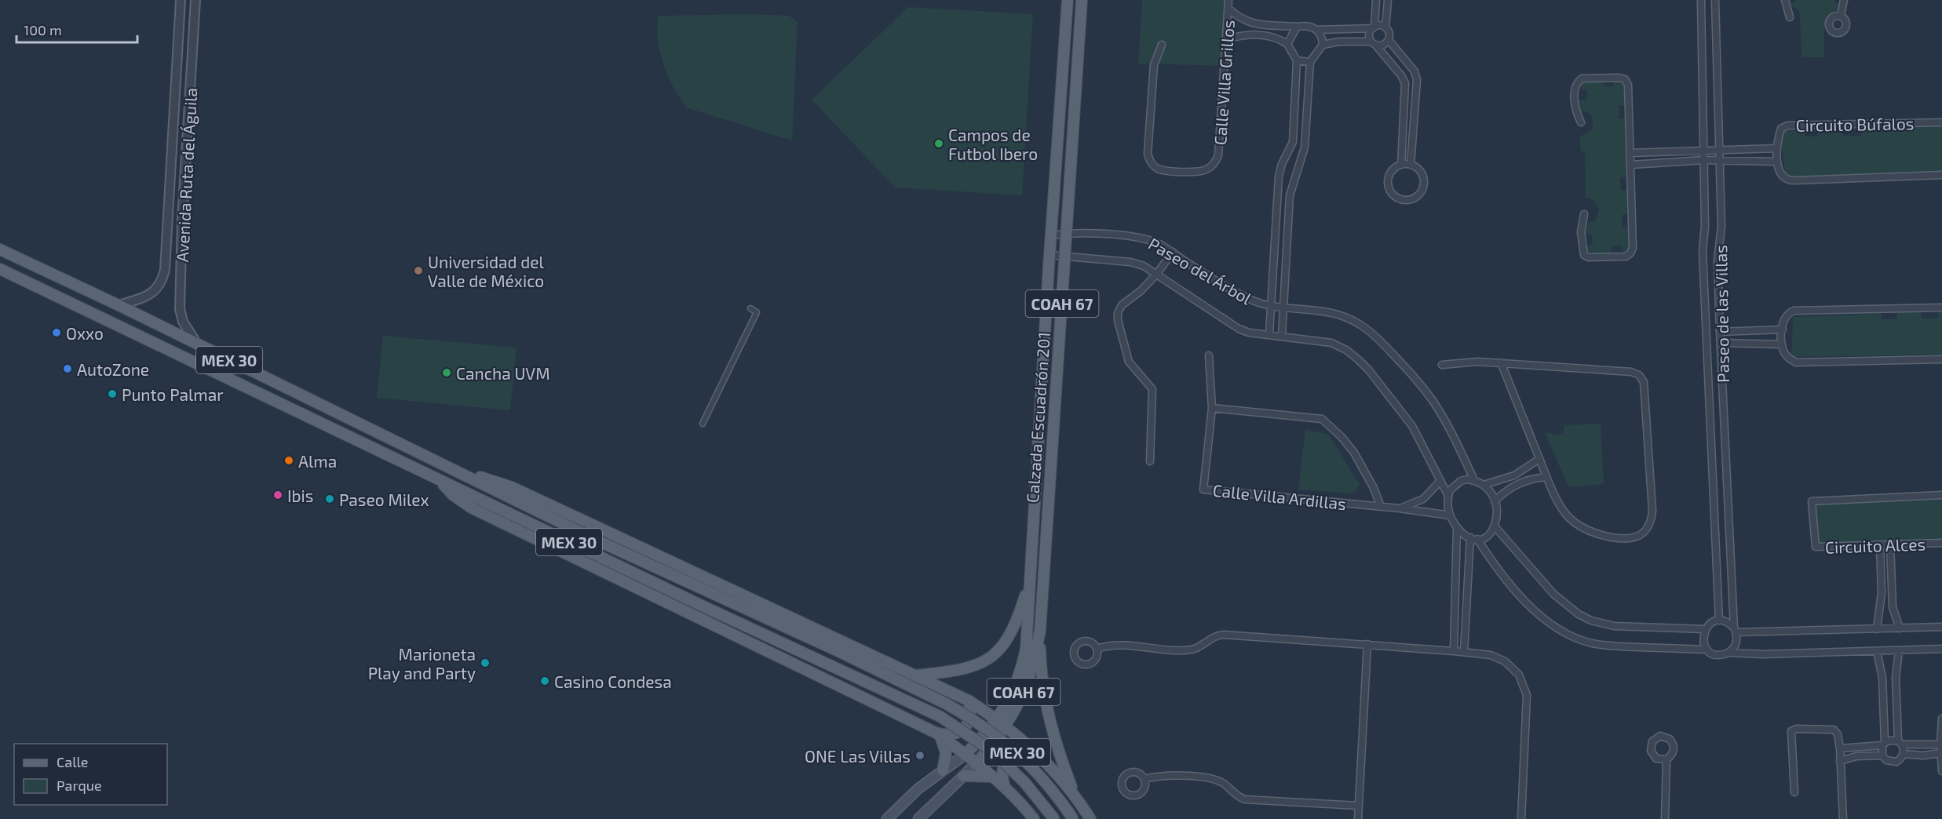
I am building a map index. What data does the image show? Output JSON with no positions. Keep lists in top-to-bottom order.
{
  "streets": {
    "main road": ["COAH 67", "MEX 30", "Calzada Escuadrón 201"],
    "street": [
      "Calle Villa Grillos",
      "Circuito Búfalos",
      "Avenida Ruta del Águila",
      "Paseo del Árbol",
      "Paseo de las Villas",
      "Calle Villa Ardillas",
      "Circuito Alces"
    ]
  },
  "crossings": [
    ["Avenida Ruta del Águila", "MEX 30"],
    ["Paseo del Árbol", "Calzada Escuadrón 201"],
    ["Paseo del Árbol", "Calle Villa Ardillas"],
    ["COAH 67", "Calzada Escuadrón 201"]
  ],
  "places": [
    "Campos de Futbol Ibero",
    "Universidad del Valle de México",
    "Oxxo",
    "AutoZone",
    "Cancha UVM",
    "Punto Palmar",
    "Alma",
    "Ibis",
    "Paseo Milex",
    "Marioneta Play and Party",
    "Casino Condesa",
    "ONE Las Villas"
  ],
  "legend": ["Calle", "Parque"],
  "scale_bar": "100 m"
}
